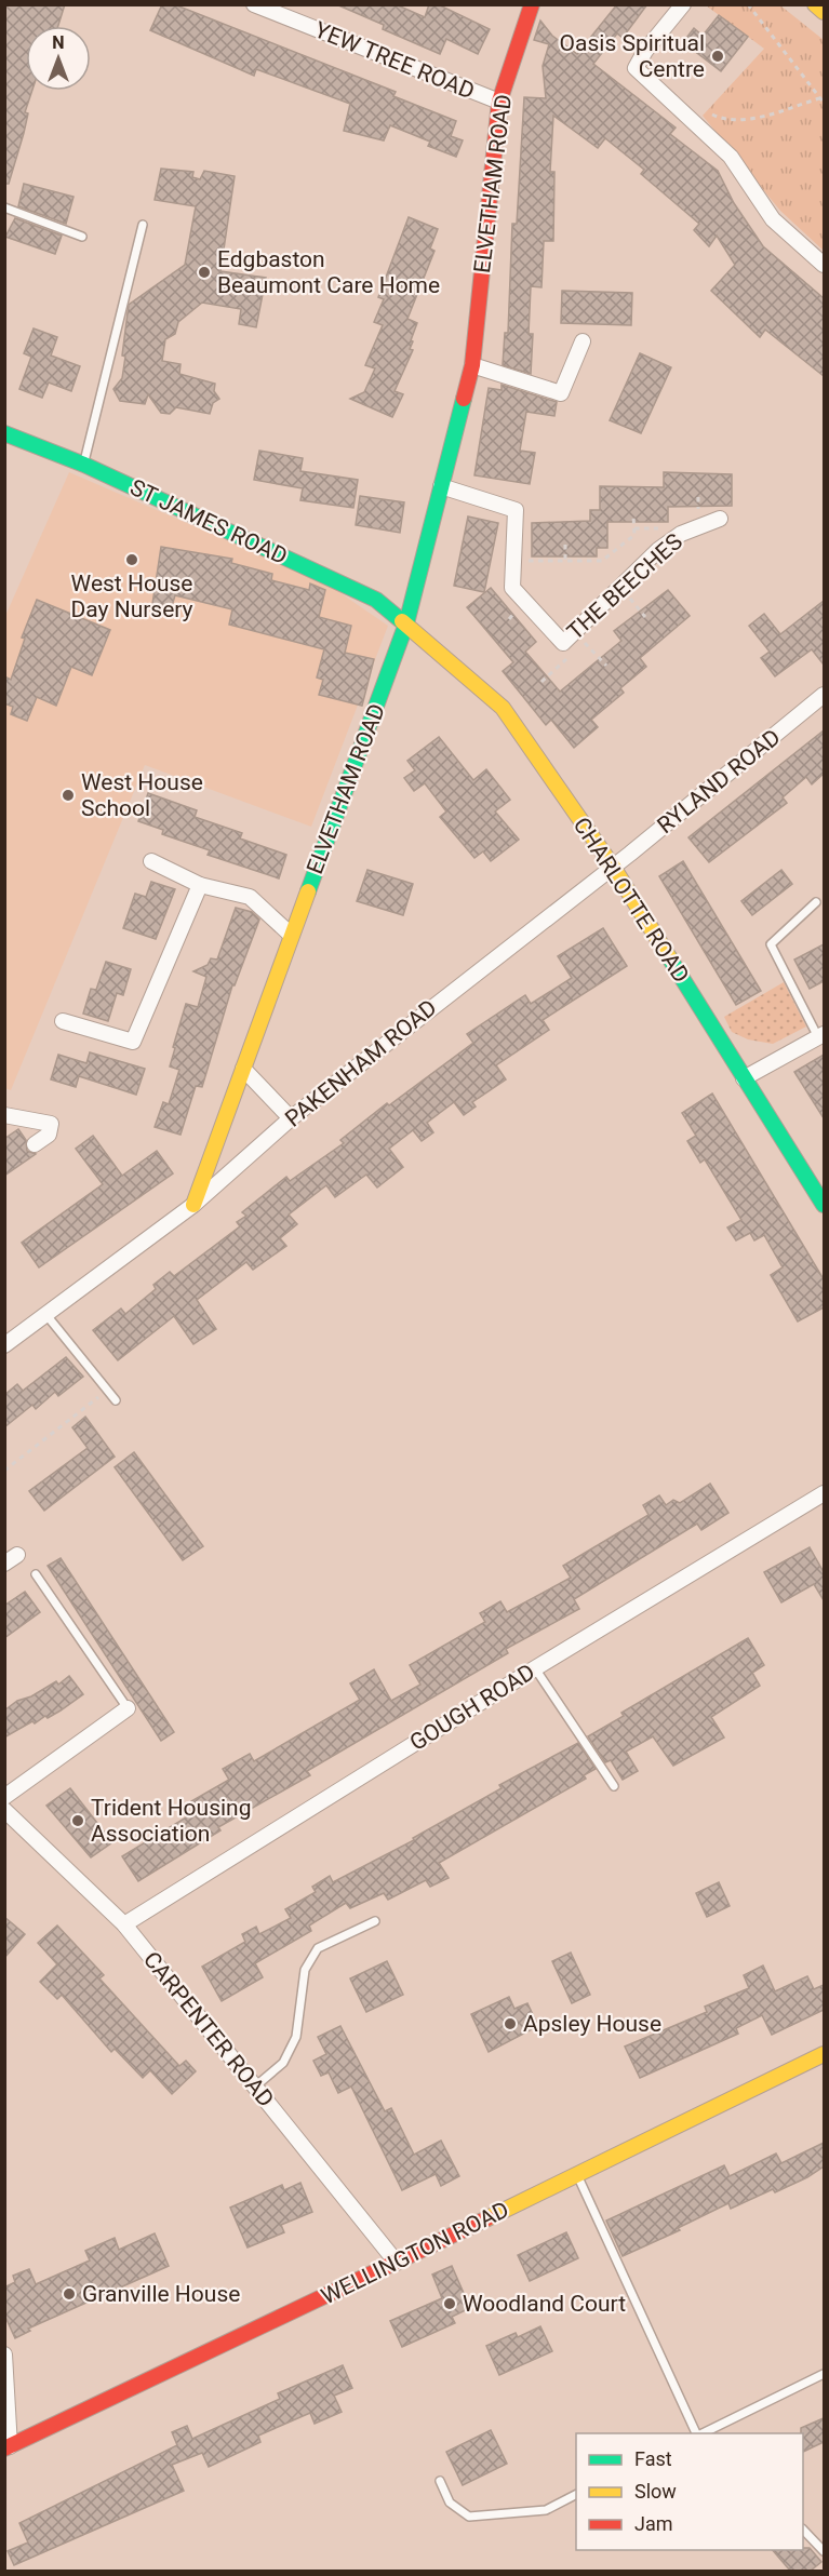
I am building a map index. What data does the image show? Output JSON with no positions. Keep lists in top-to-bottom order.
{
  "streets": {
    "main road": [
      "ELVETHAM ROAD",
      "ST JAMES ROAD",
      "CHARLOTTE ROAD",
      "WELLINGTON ROAD"
    ],
    "street": [
      "YEW TREE ROAD",
      "THE BEECHES",
      "RYLAND ROAD",
      "PAKENHAM ROAD",
      "GOUGH ROAD",
      "CARPENTER ROAD"
    ]
  },
  "crossings": [
    ["YEW TREE ROAD", "ELVETHAM ROAD"],
    ["ELVETHAM ROAD", "ST JAMES ROAD"],
    ["ELVETHAM ROAD", "THE BEECHES"],
    ["ELVETHAM ROAD", "CHARLOTTE ROAD"],
    ["ELVETHAM ROAD", "PAKENHAM ROAD"],
    ["ST JAMES ROAD", "CHARLOTTE ROAD"],
    ["RYLAND ROAD", "CHARLOTTE ROAD"],
    ["RYLAND ROAD", "PAKENHAM ROAD"],
    ["CHARLOTTE ROAD", "PAKENHAM ROAD"],
    ["GOUGH ROAD", "CARPENTER ROAD"],
    ["CARPENTER ROAD", "WELLINGTON ROAD"]
  ],
  "places": [
    "Oasis Spiritual Centre",
    "Edgbaston Beaumont Care Home",
    "West House Day Nursery",
    "West House School",
    "Trident Housing Association",
    "Apsley House",
    "Granville House",
    "Woodland Court"
  ],
  "legend": ["Fast", "Slow", "Jam"],
  "north": "top"
}
